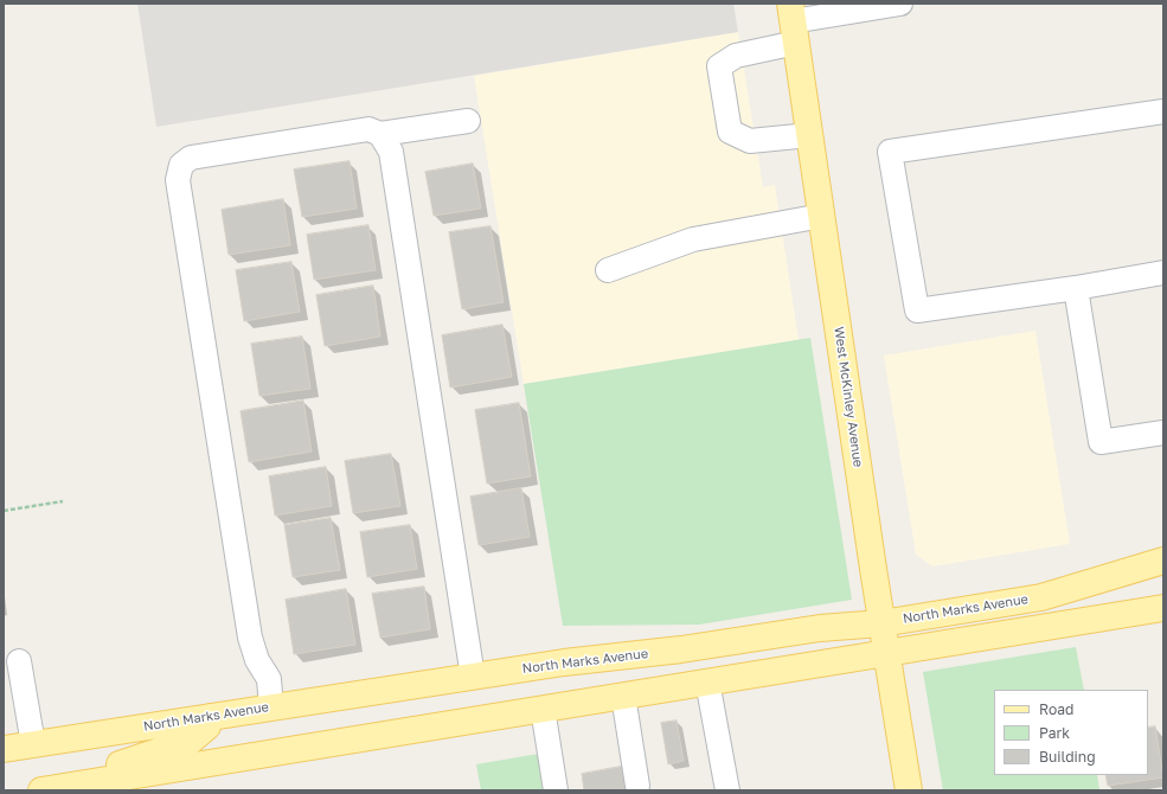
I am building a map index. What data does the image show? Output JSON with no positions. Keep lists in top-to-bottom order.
{
  "streets": {
    "main road": ["West McKinley Avenue", "North Marks Avenue"]
  },
  "crossings": [
    ["West McKinley Avenue", "North Marks Avenue"]
  ],
  "legend": ["Road", "Park", "Building"]
}
